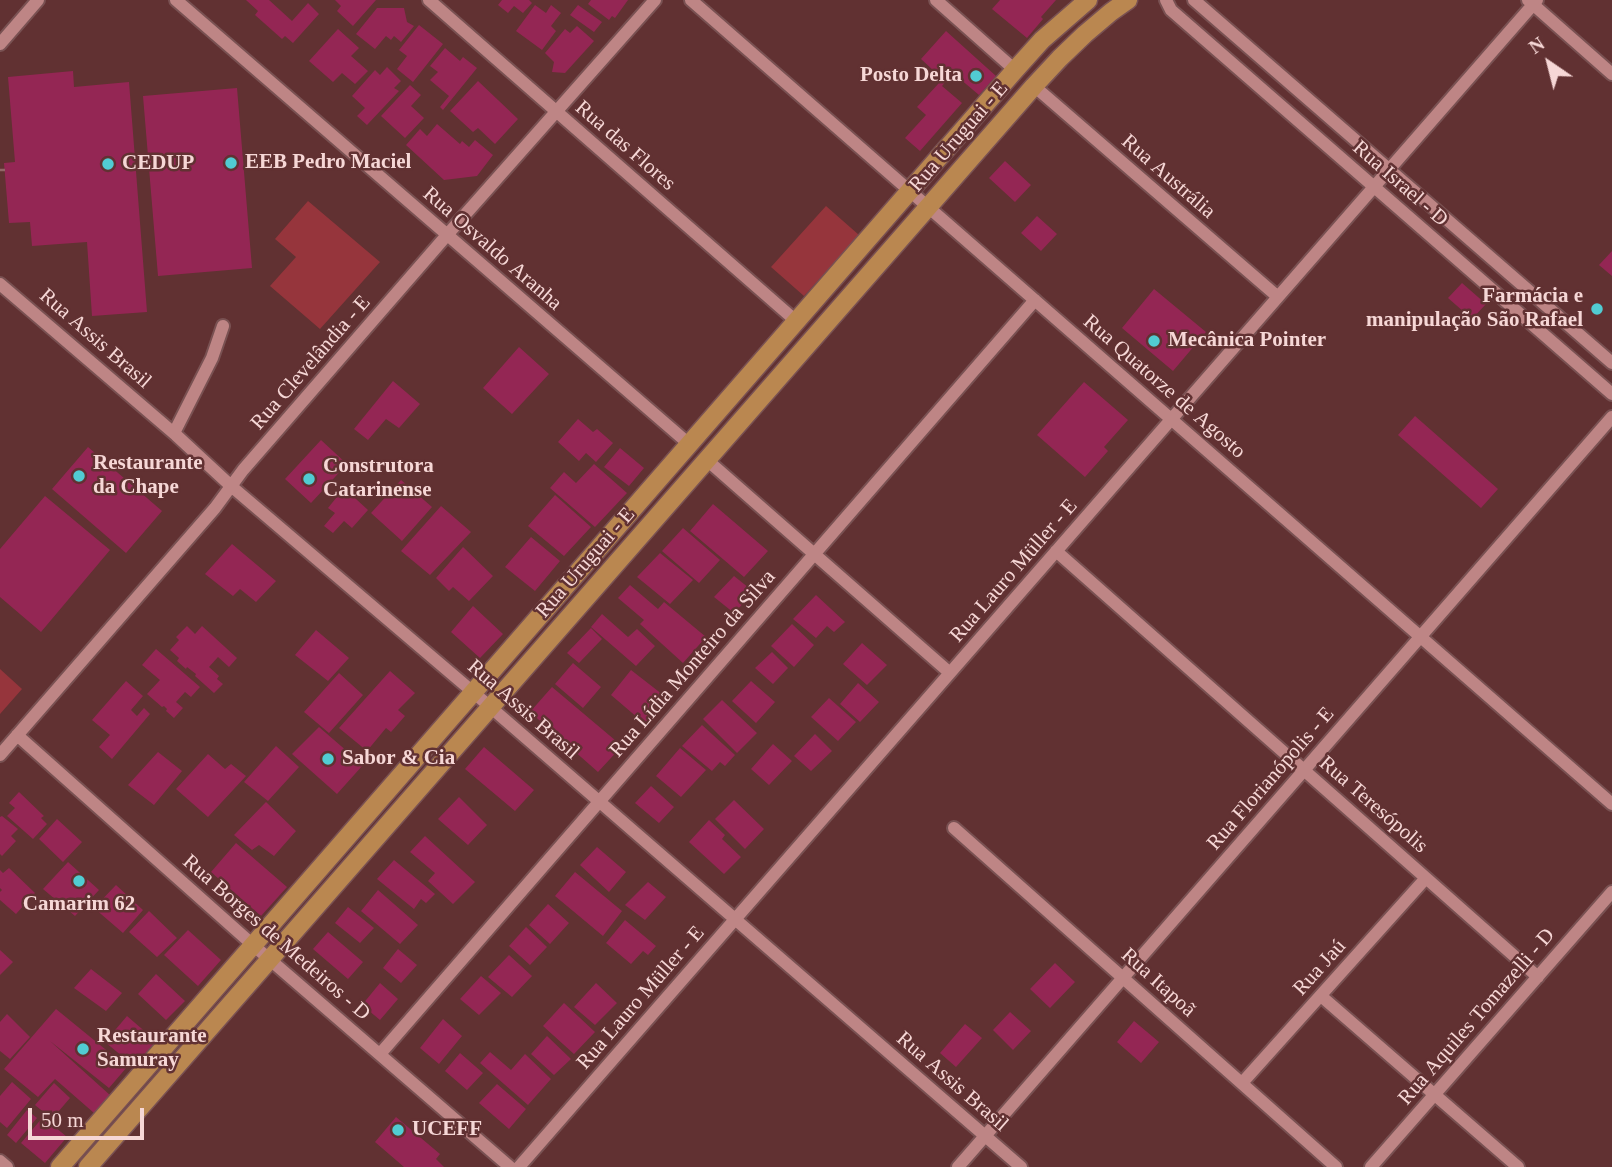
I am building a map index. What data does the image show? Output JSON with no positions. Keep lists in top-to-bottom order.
{
  "streets": {
    "main road": ["Rua Uruguai - E"],
    "street": [
      "Rua das Flores",
      "Rua Austrália",
      "Rua Israel - D",
      "Rua Osvaldo Aranha",
      "Rua Assis Brasil",
      "Rua Clevelândia - E",
      "Rua Quatorze de Agosto",
      "Rua Lauro Müller - E",
      "Rua Lídia Monteiro da Silva",
      "Rua Florianópolis - E",
      "Rua Teresópolis",
      "Rua Borges de Medeiros - D",
      "Rua Jaú",
      "Rua Itapoã",
      "Rua Aquiles Tomazelli - D"
    ]
  },
  "crossings": [
    ["Rua Uruguai - E", "Rua das Flores"],
    ["Rua Uruguai - E", "Rua Austrália"],
    ["Rua Uruguai - E", "Rua Osvaldo Aranha"],
    ["Rua Uruguai - E", "Rua Assis Brasil"],
    ["Rua Uruguai - E", "Rua Quatorze de Agosto"],
    ["Rua Uruguai - E", "Rua Borges de Medeiros - D"],
    ["Rua das Flores", "Rua Clevelândia - E"],
    ["Rua Austrália", "Rua Lauro Müller - E"],
    ["Rua Israel - D", "Rua Lauro Müller - E"],
    ["Rua Osvaldo Aranha", "Rua Clevelândia - E"],
    ["Rua Assis Brasil", "Rua Clevelândia - E"],
    ["Rua Assis Brasil", "Rua Lauro Müller - E"],
    ["Rua Assis Brasil", "Rua Lídia Monteiro da Silva"],
    ["Rua Assis Brasil", "Rua Florianópolis - E"],
    ["Rua Clevelândia - E", "Rua Borges de Medeiros - D"],
    ["Rua Quatorze de Agosto", "Rua Lauro Müller - E"],
    ["Rua Quatorze de Agosto", "Rua Lídia Monteiro da Silva"],
    ["Rua Quatorze de Agosto", "Rua Florianópolis - E"],
    ["Rua Lauro Müller - E", "Rua Teresópolis"],
    ["Rua Lídia Monteiro da Silva", "Rua Borges de Medeiros - D"],
    ["Rua Florianópolis - E", "Rua Teresópolis"],
    ["Rua Florianópolis - E", "Rua Itapoã"],
    ["Rua Teresópolis", "Rua Jaú"],
    ["Rua Teresópolis", "Rua Aquiles Tomazelli - D"],
    ["Rua Jaú", "Rua Itapoã"]
  ],
  "places": [
    "Posto Delta",
    "EEB Pedro Maciel",
    "CEDUP",
    "Farmácia e manipulação São Rafael",
    "Mecânica Pointer",
    "Restaurante da Chape",
    "Construtora Catarinense",
    "Sabor & Cia",
    "Camarim 62",
    "Restaurante Samuray",
    "UCEFF"
  ],
  "scale_bar": "50 m",
  "north": "top left"
}
